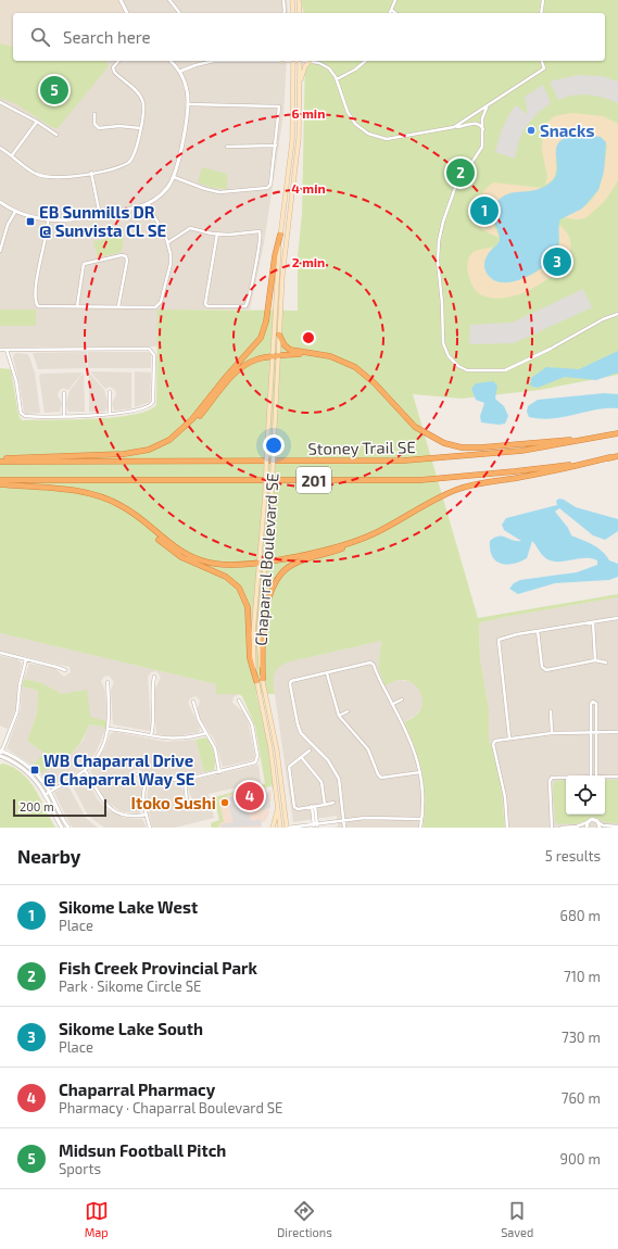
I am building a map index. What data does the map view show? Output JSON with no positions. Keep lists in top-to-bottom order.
{
  "streets": {
    "highway": ["Stoney Trail SE", "201"],
    "main road": ["Chaparral Boulevard SE"]
  },
  "places": {
    "other": ["Snacks", "Itoko Sushi"],
    "transit": ["EB Sunmills DR @ Sunvista CL SE", "WB Chaparral Drive @ Chaparral Way SE"]
  },
  "scale_bar": "200 m",
  "page": {
    "search": "Search here",
    "pins": [
      "5",
      "2",
      "1",
      "3",
      "4"
    ],
    "scale": "200 m",
    "heading": ["Nearby", "5 results"],
    "list": [
      {
        "mark": "1",
        "name": "Sikome Lake West",
        "note": "Place",
        "value": "680 m"
      },
      {
        "mark": "2",
        "name": "Fish Creek Provincial Park",
        "note": "Park · Sikome Circle SE",
        "value": "710 m"
      },
      {
        "mark": "3",
        "name": "Sikome Lake South",
        "note": "Place",
        "value": "730 m"
      },
      {
        "mark": "4",
        "name": "Chaparral Pharmacy",
        "note": "Pharmacy · Chaparral Boulevard SE",
        "value": "760 m"
      },
      {
        "mark": "5",
        "name": "Midsun Football Pitch",
        "note": "Sports",
        "value": "900 m"
      }
    ],
    "nav": ["Map", "Directions", "Saved"]
  },
  "rings": ["6 min", "4 min", "2 min"]
}
